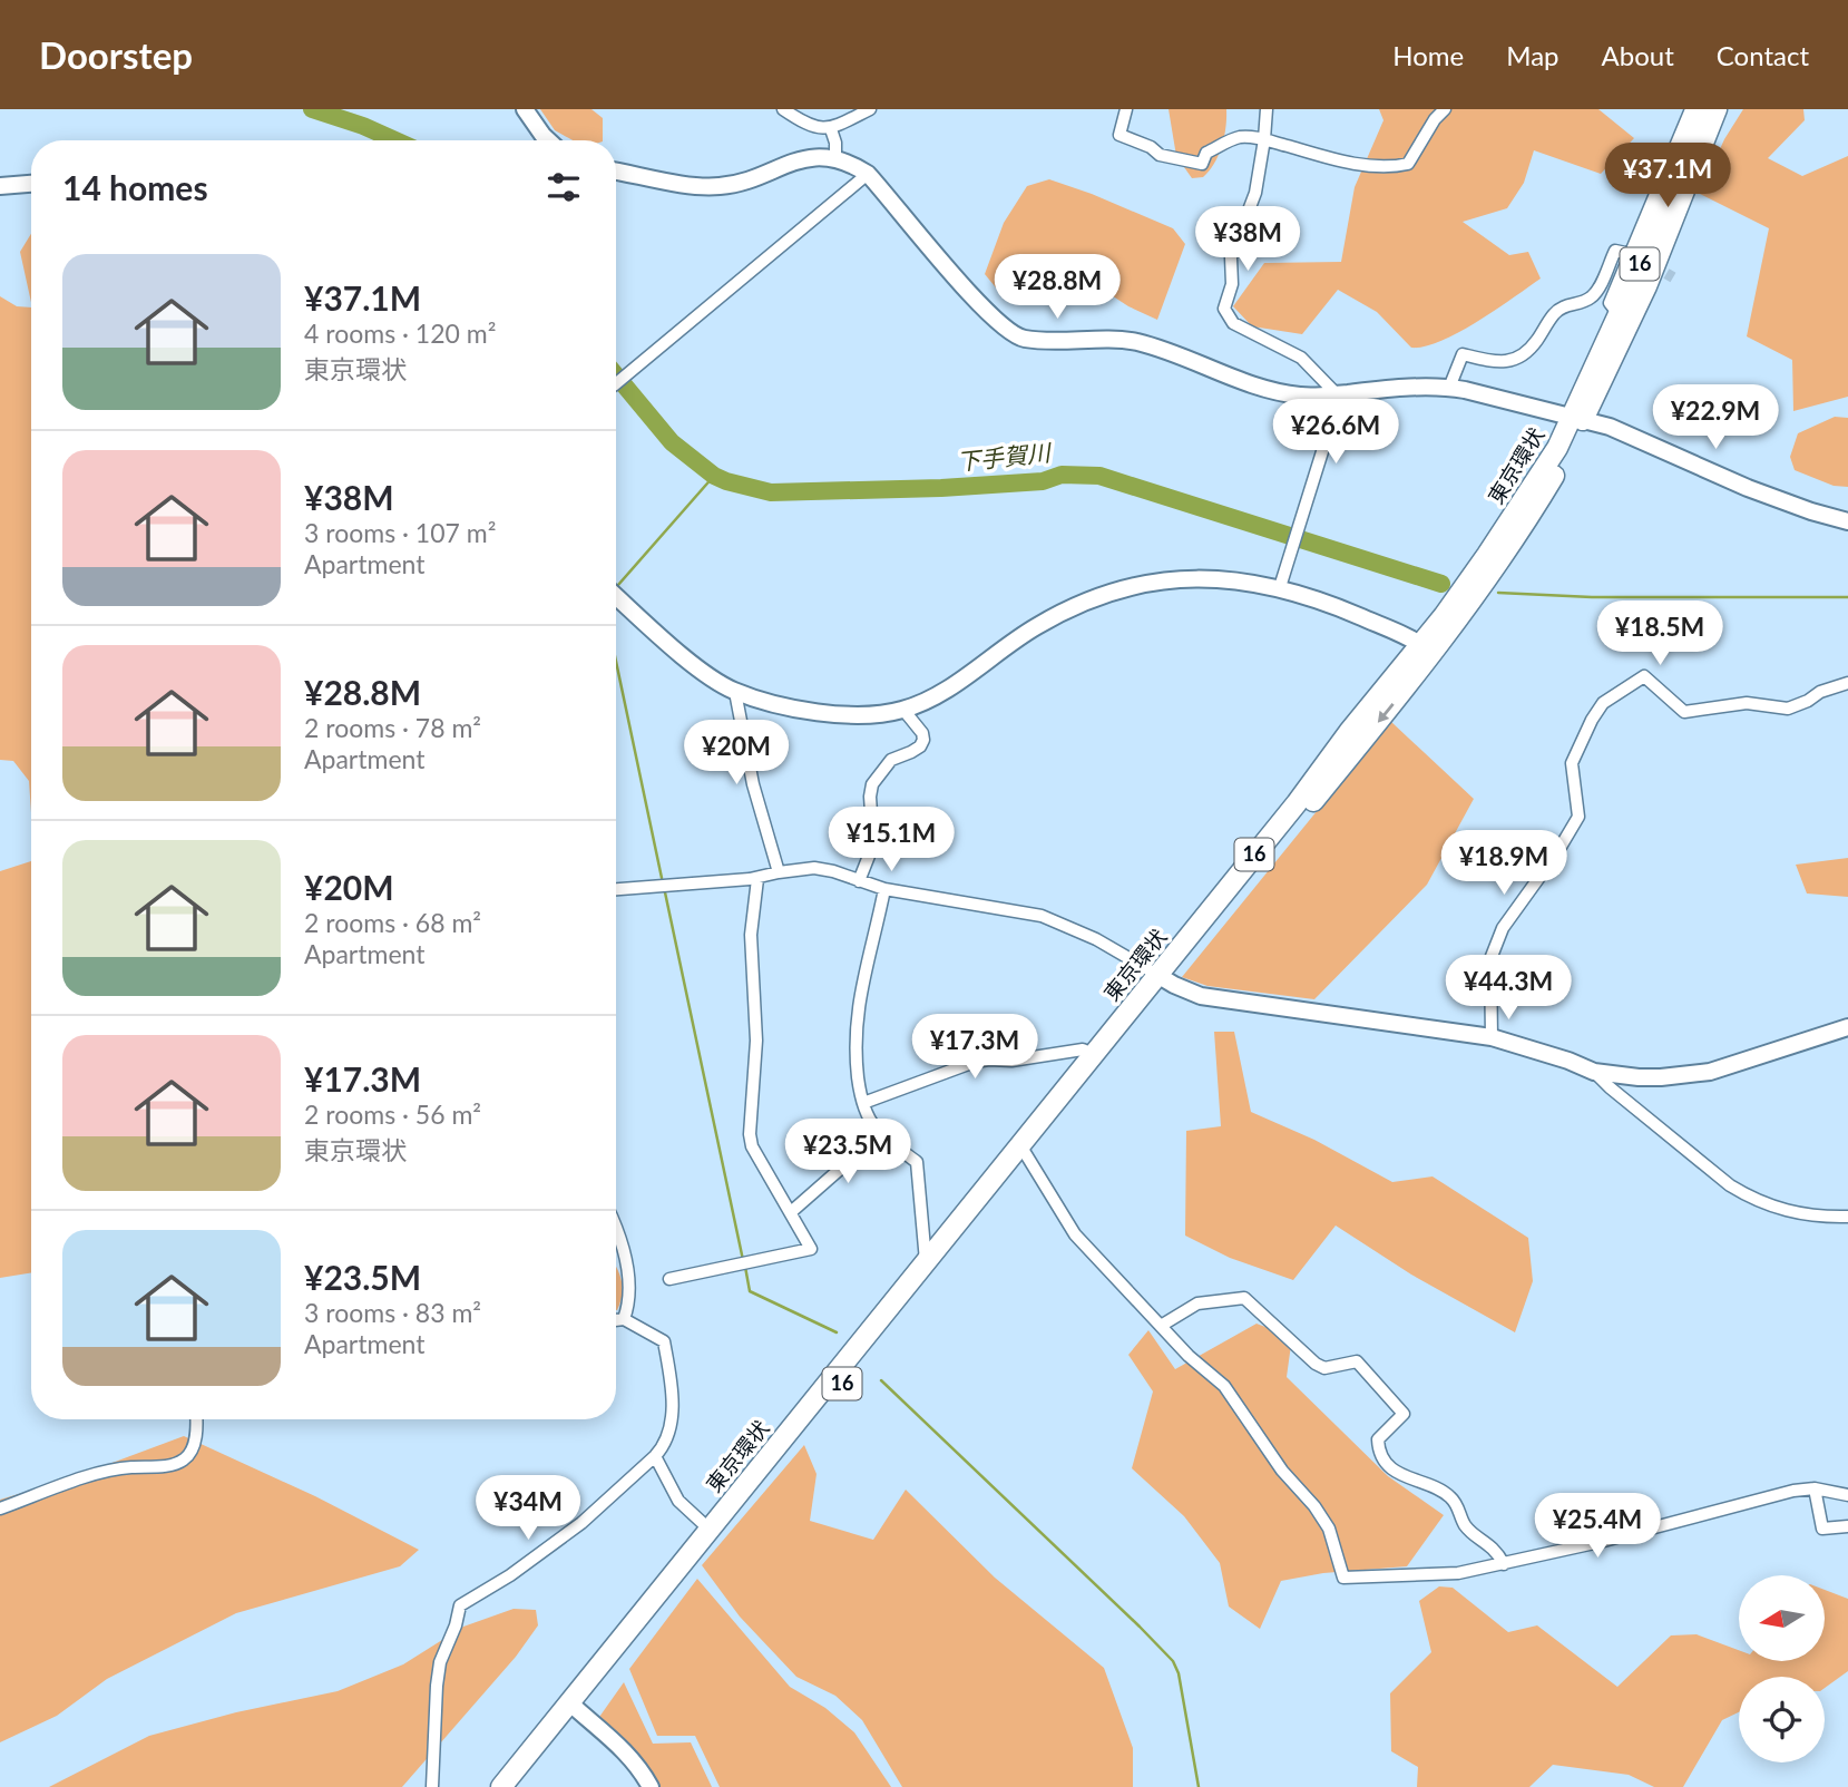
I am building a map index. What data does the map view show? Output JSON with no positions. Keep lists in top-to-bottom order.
{
  "streets": {
    "highway": ["16", "東京環状"]
  },
  "water": ["下手賀川"],
  "north": "left",
  "page": {
    "header": "Doorstep",
    "nav": [
      "Home",
      "Map",
      "About",
      "Contact"
    ],
    "heading": "14 homes",
    "price": [
      "¥37.1M",
      "¥38M",
      "¥28.8M",
      "¥22.9M",
      "¥26.6M",
      "¥18.5M",
      "¥20M",
      "¥15.1M",
      "¥18.9M",
      "¥44.3M",
      "¥17.3M",
      "¥23.5M",
      "¥34M",
      "¥25.4M"
    ],
    "list": [
      {
        "name": "¥37.1M",
        "note": "4 rooms · 120 m² · 東京環状"
      },
      {
        "name": "¥38M",
        "note": "3 rooms · 107 m² · Apartment"
      },
      {
        "name": "¥28.8M",
        "note": "2 rooms · 78 m² · Apartment"
      },
      {
        "name": "¥20M",
        "note": "2 rooms · 68 m² · Apartment"
      },
      {
        "name": "¥17.3M",
        "note": "2 rooms · 56 m² · 東京環状"
      },
      {
        "name": "¥23.5M",
        "note": "3 rooms · 83 m² · Apartment"
      }
    ]
  }
}
